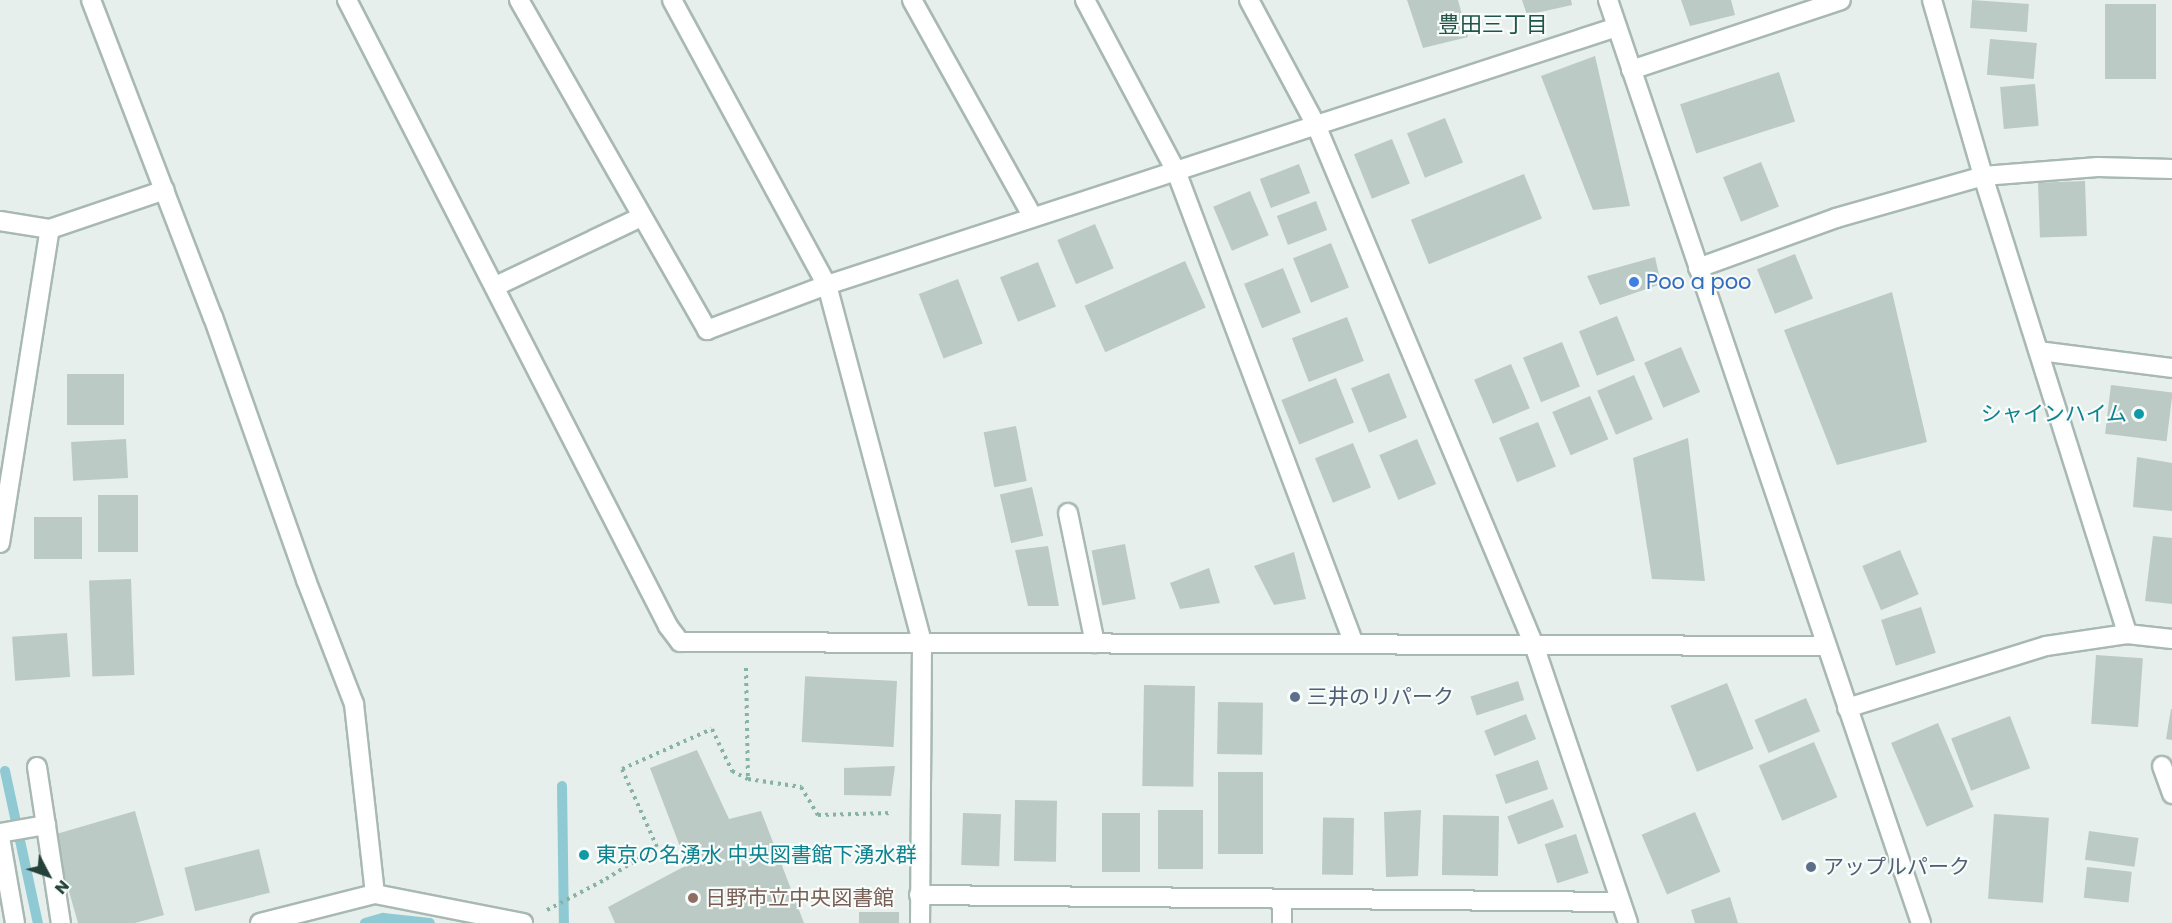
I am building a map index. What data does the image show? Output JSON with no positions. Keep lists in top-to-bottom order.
{
  "districts": ["豊田三丁目"],
  "places": [
    "Poo a poo",
    "シャインハイム",
    "三井のリパーク",
    "東京の名湧水 中央図書館下湧水群",
    "アップルパーク",
    "日野市立中央図書館"
  ],
  "north": "bottom right"
}
